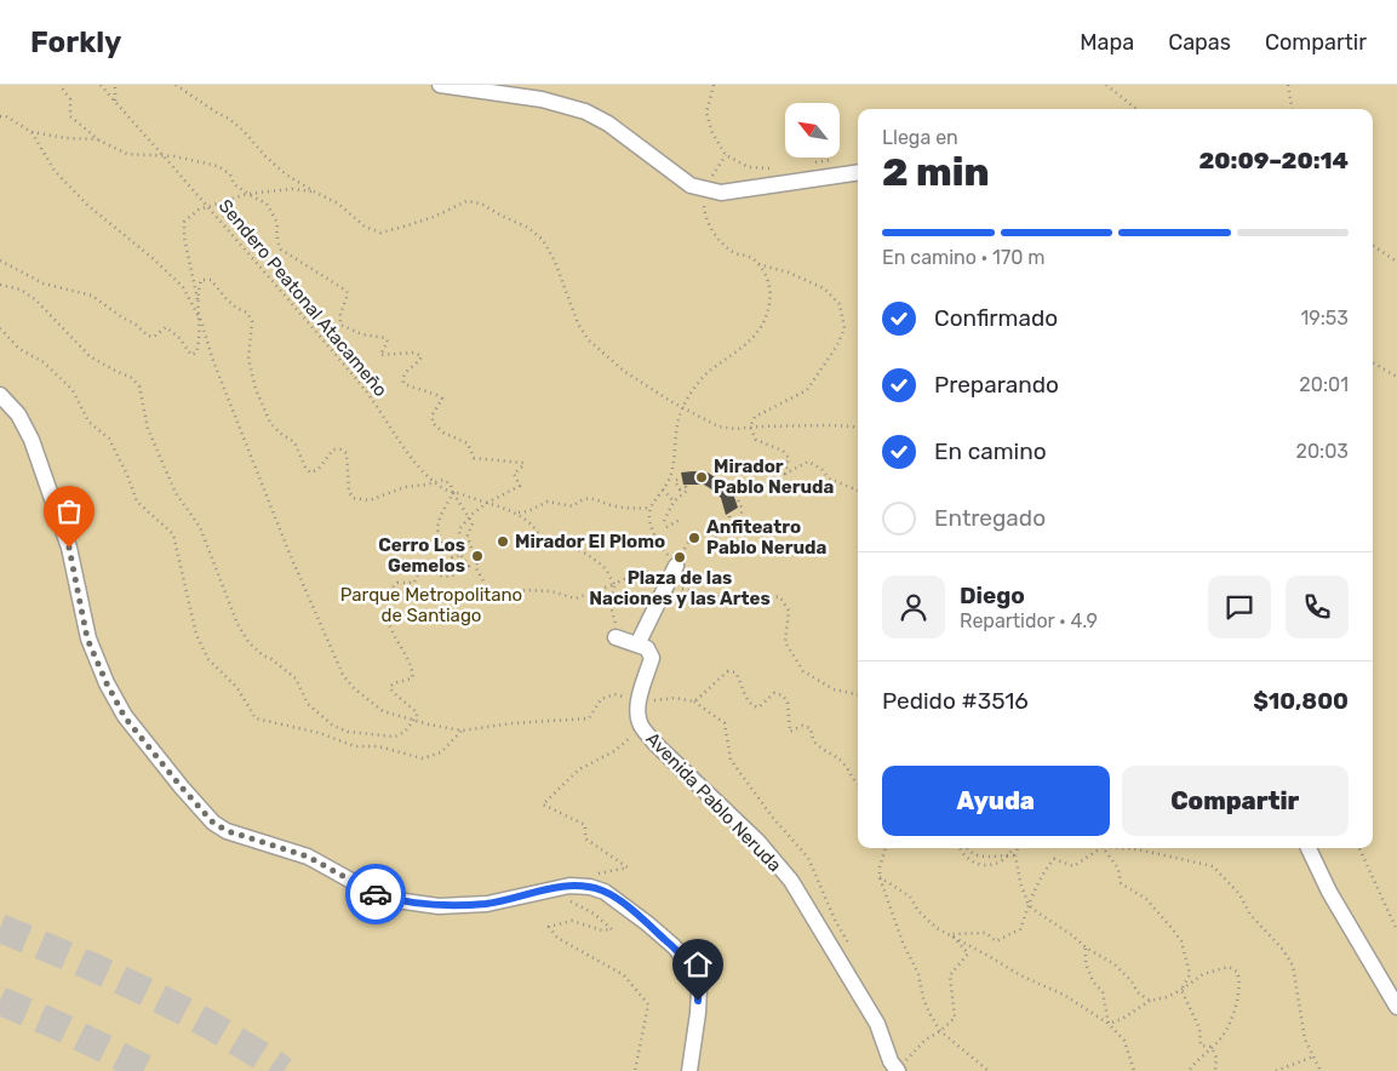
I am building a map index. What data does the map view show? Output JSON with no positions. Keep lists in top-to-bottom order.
{
  "streets": {
    "street": ["Avenida Pablo Neruda"],
    "path": ["Sendero Peatonal Atacameño"]
  },
  "parks": ["Parque Metropolitano de Santiago"],
  "places": [
    "Mirador Pablo Neruda",
    "Anfiteatro Pablo Neruda",
    "Mirador El Plomo",
    "Cerro Los Gemelos",
    "Plaza de las Naciones y las Artes"
  ],
  "north": "top left",
  "page": {
    "header": "Forkly",
    "nav": ["Mapa", "Capas", "Compartir"],
    "heading": ["2 min", "Llega en", "20:09–20:14"],
    "panel": [
      "Diego",
      "Repartidor · 4.9",
      "Pedido #3516",
      "$10,800"
    ],
    "bar": "En camino · 170 m",
    "list": [
      ["Confirmado", "19:53"],
      ["Preparando", "20:01"],
      ["En camino", "20:03"],
      "Entregado"
    ],
    "buttons": ["Ayuda", "Compartir"]
  }
}
